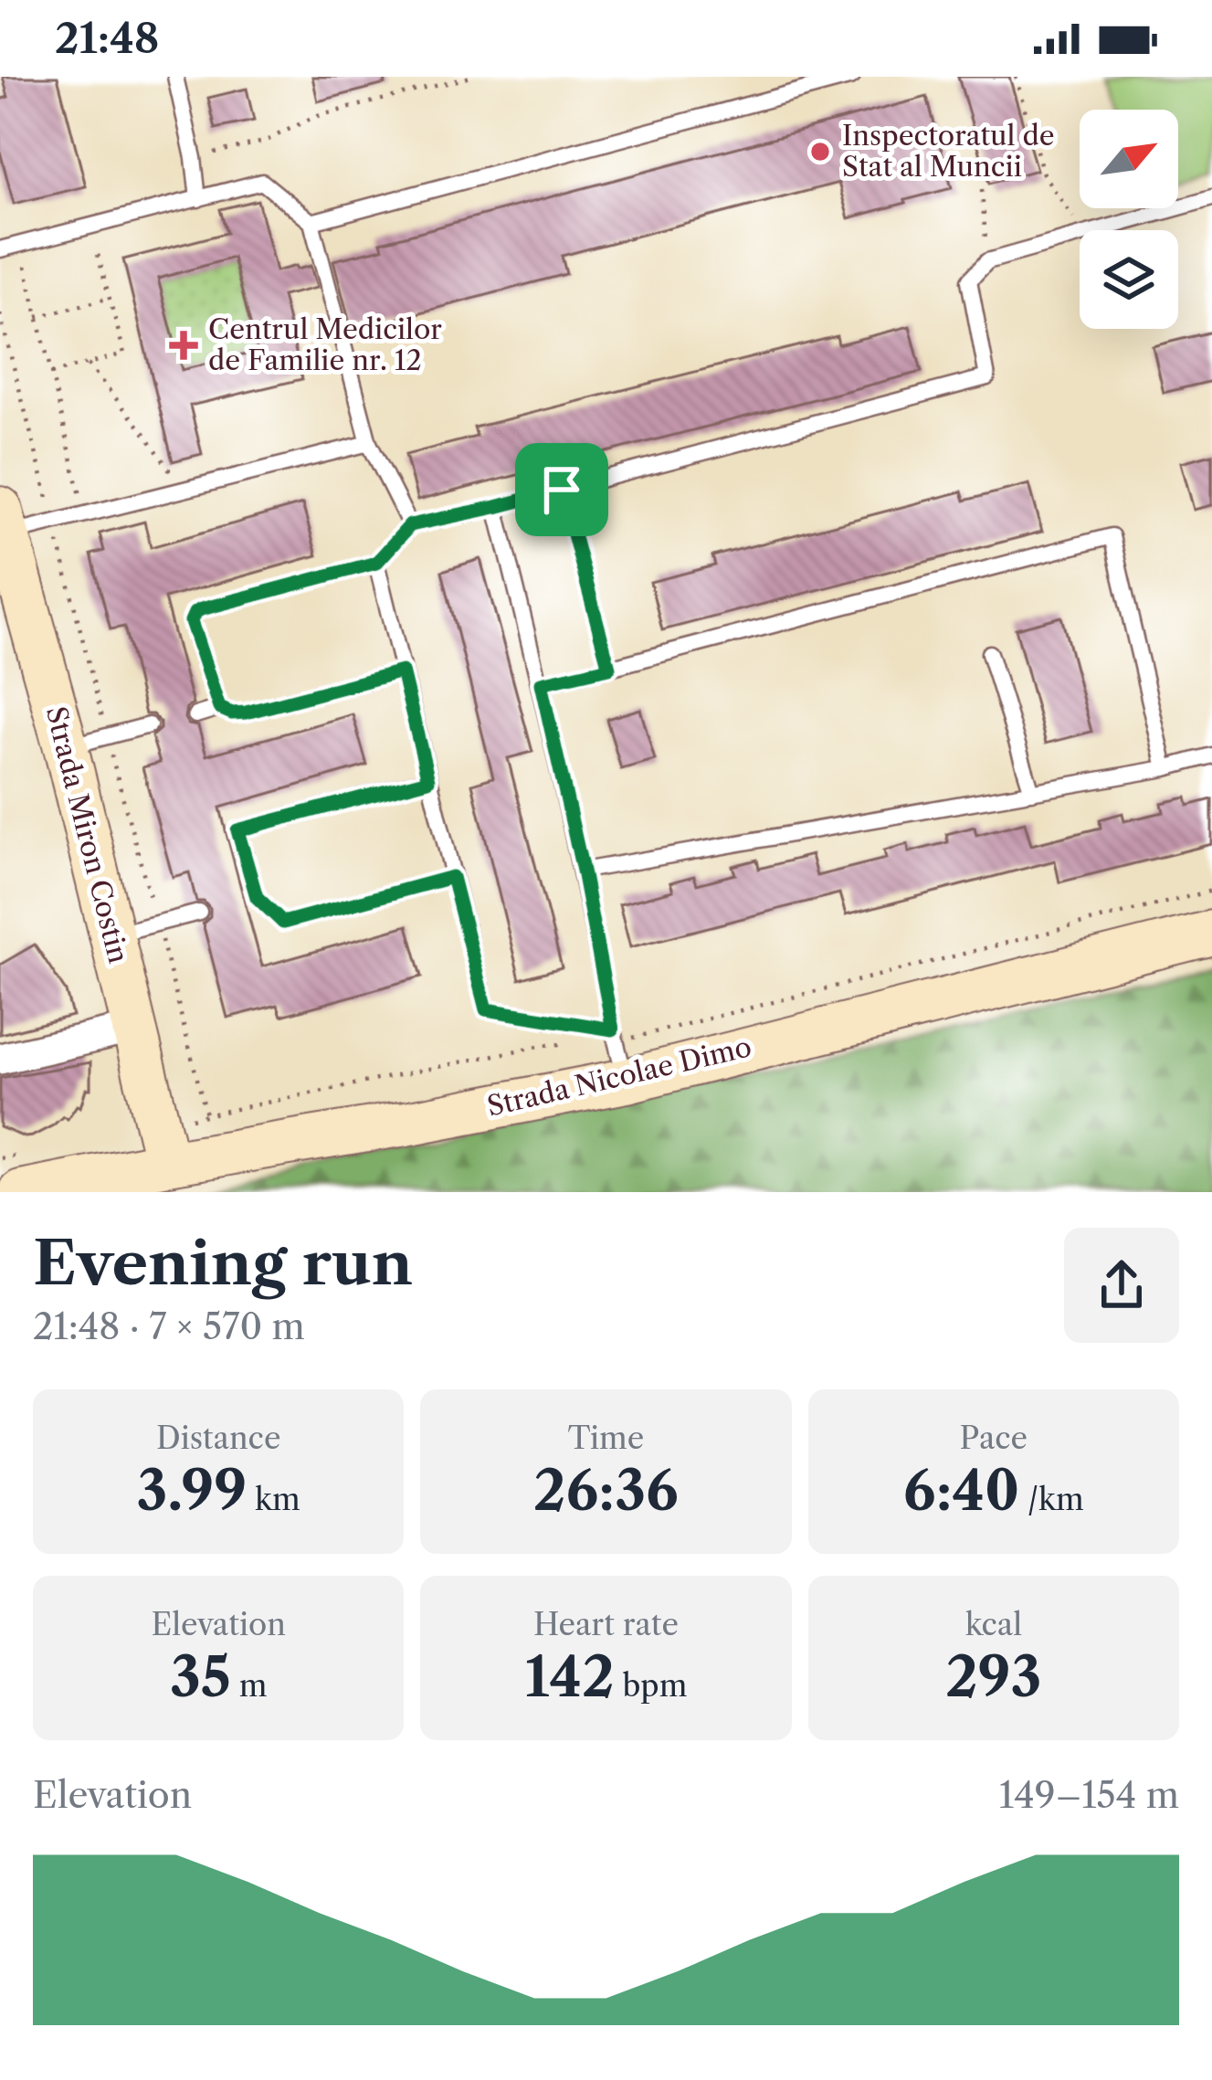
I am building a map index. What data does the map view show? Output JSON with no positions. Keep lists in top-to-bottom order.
{
  "streets": {
    "main road": ["Strada Miron Costin", "Strada Nicolae Dimo"]
  },
  "crossings": [
    ["Strada Miron Costin", "Strada Nicolae Dimo"]
  ],
  "places": {
    "other": ["Inspectoratul de Stat al Muncii"],
    "health": ["Centrul Medicilor de Familie nr. 12"]
  },
  "north": "top right",
  "page": {
    "status": "21:48",
    "heading": ["Evening run", "21:48 · 7 × 570 m"],
    "stats": [
      ["Distance", "3.99 km"],
      ["Time", "26:36"],
      ["Pace", "6:40 /km"],
      ["Elevation", "35 m"],
      ["Heart rate", "142 bpm"],
      ["kcal", "293"]
    ],
    "chart": ["Elevation", "149–154 m"]
  }
}
